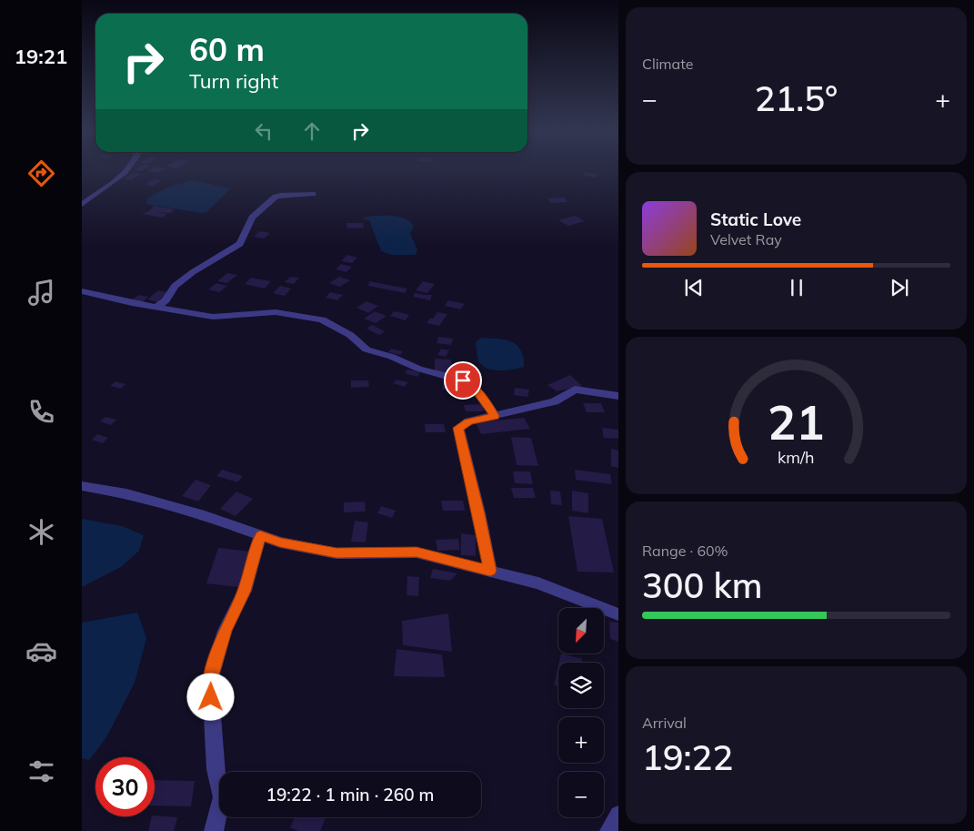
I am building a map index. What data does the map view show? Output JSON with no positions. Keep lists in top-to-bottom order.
{
  "north": "bottom left",
  "page": {
    "tabs": "19:21",
    "tile": [
      "Climate",
      ["Range · 60%", "300 km"],
      ["Arrival", "19:22"]
    ],
    "turn": ["60 m", "Turn right"],
    "heat": ["−", "21.5°", "+"],
    "song": ["Static Love", "Velvet Ray"],
    "map_buttons": ["+", "−"],
    "limit": "30",
    "trip": "19:22 · 1 min · 260 m",
    "gauge": ["21", "km/h"]
  }
}
